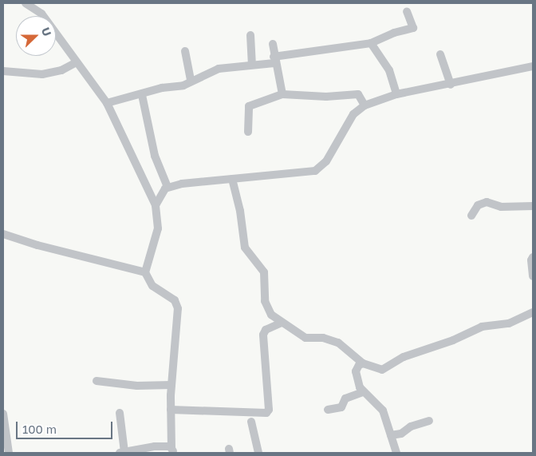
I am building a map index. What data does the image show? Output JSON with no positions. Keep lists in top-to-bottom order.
{
  "scale_bar": "100 m",
  "north": "right"
}
